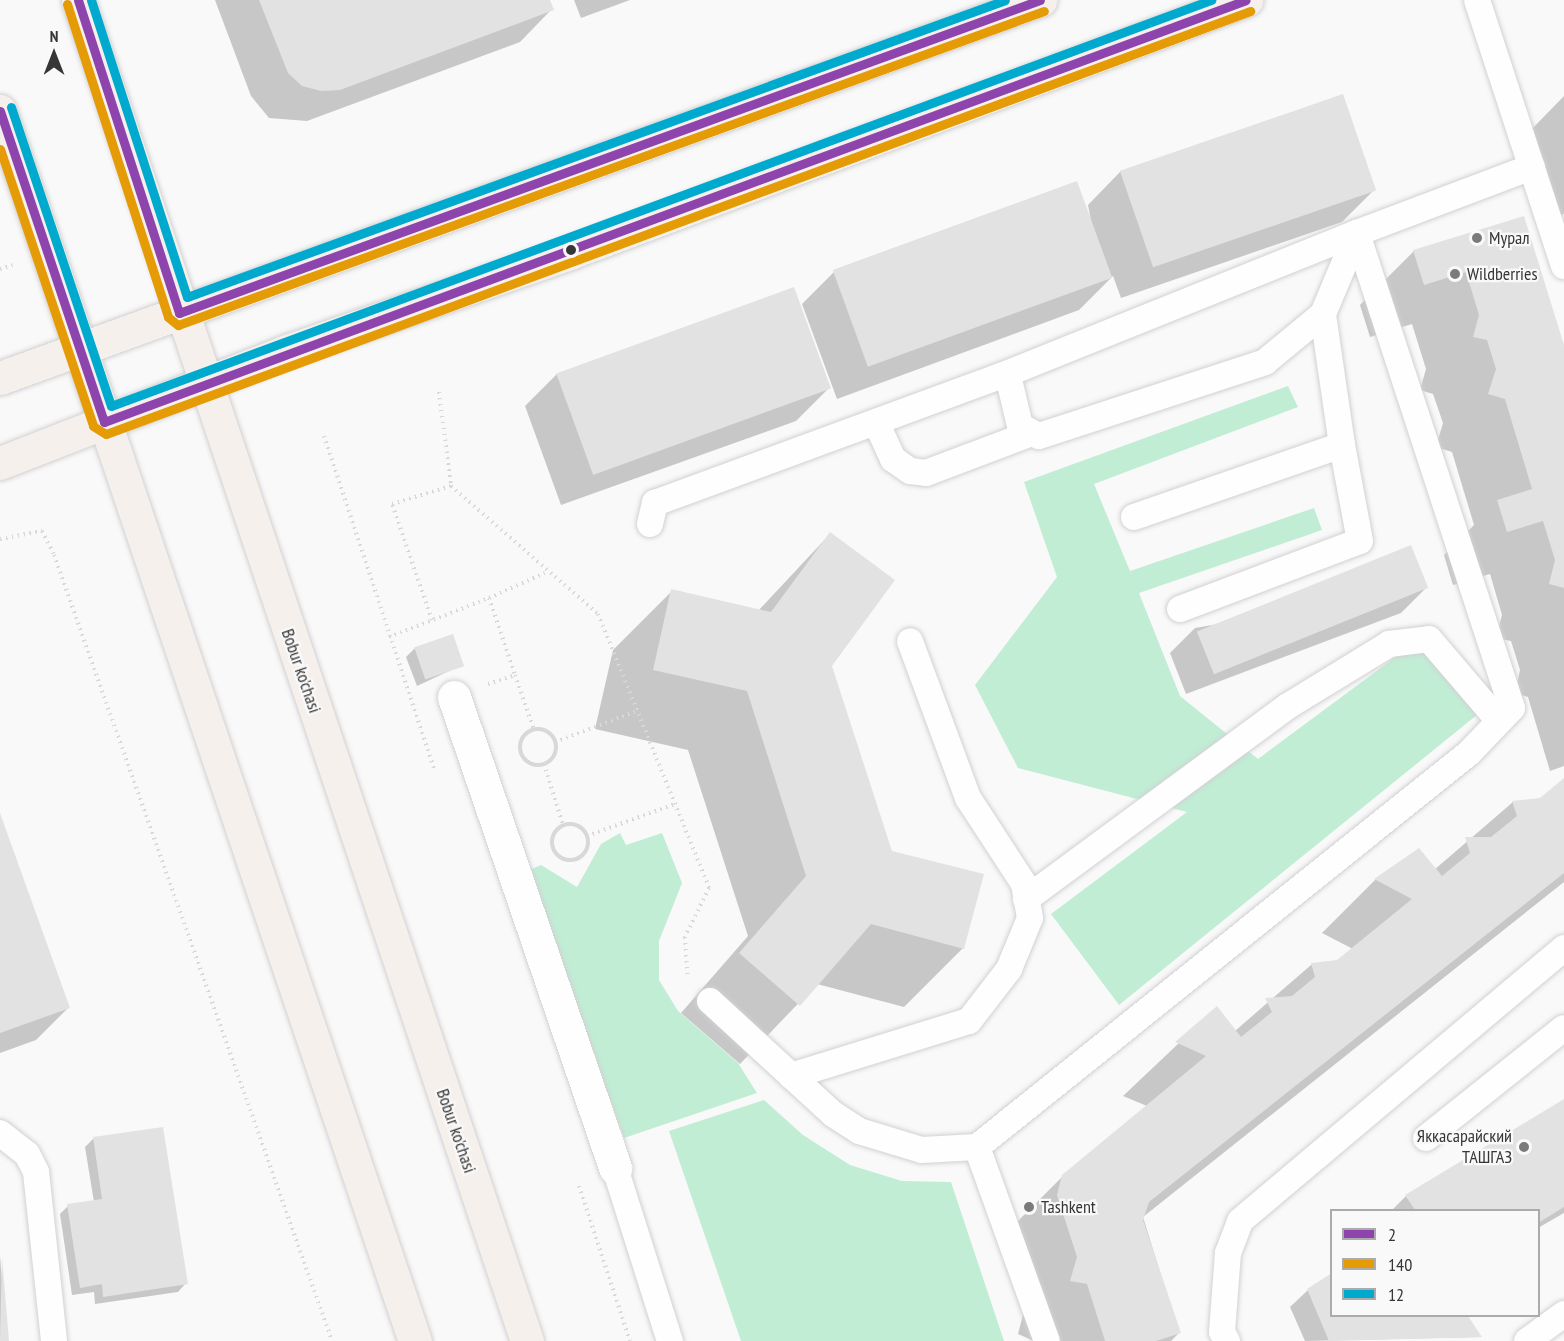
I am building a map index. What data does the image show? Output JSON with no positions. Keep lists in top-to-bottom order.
{
  "streets": {
    "main road": ["Bobur ko'chasi"]
  },
  "places": [
    "Мурал",
    "Wildberries",
    "Яккасарайский ТАШГАЗ",
    "Tashkent"
  ],
  "lines": ["transit line 2", "transit line 12", "transit line 140"],
  "legend": ["2", "140", "12"],
  "north": "top"
}
